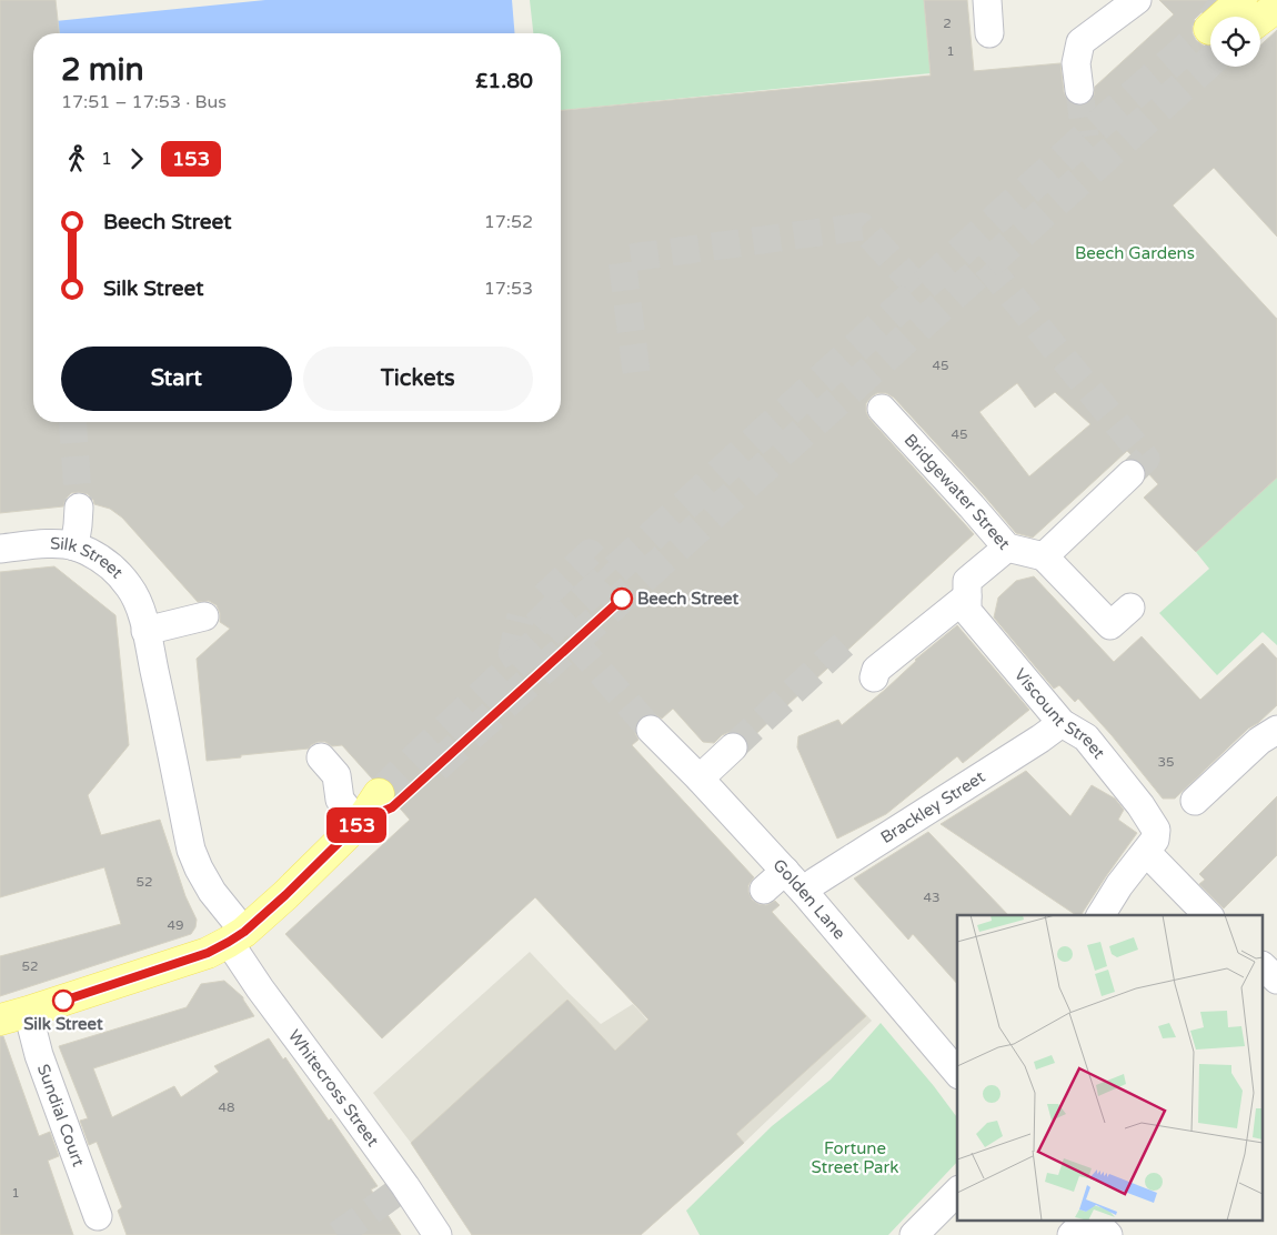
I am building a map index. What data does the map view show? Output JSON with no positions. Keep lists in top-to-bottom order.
{
  "streets": {
    "street": [
      "Bridgewater Street",
      "Silk Street",
      "Viscount Street",
      "Brackley Street",
      "Golden Lane",
      "Whitecross Street",
      "Sundial Court"
    ]
  },
  "crossings": [
    ["Silk Street", "Whitecross Street"],
    ["Viscount Street", "Brackley Street"],
    ["Brackley Street", "Golden Lane"]
  ],
  "parks": ["Beech Gardens", "Fortune Street Park"],
  "places": ["Beech Street", "Silk Street"],
  "lines": ["bus line 153"],
  "house_numbers": [
    "2",
    "1",
    "45",
    "45",
    "35",
    "52",
    "43",
    "49",
    "52",
    "48",
    "1"
  ],
  "page": {
    "on_map": "153",
    "heading": ["2 min", "17:51 – 17:53 · Bus", "£1.80"],
    "legs": ["1", "153"],
    "list": [
      {
        "name": "Beech Street",
        "value": "17:52"
      },
      {
        "name": "Silk Street",
        "value": "17:53"
      }
    ],
    "buttons": ["Start", "Tickets"]
  }
}
